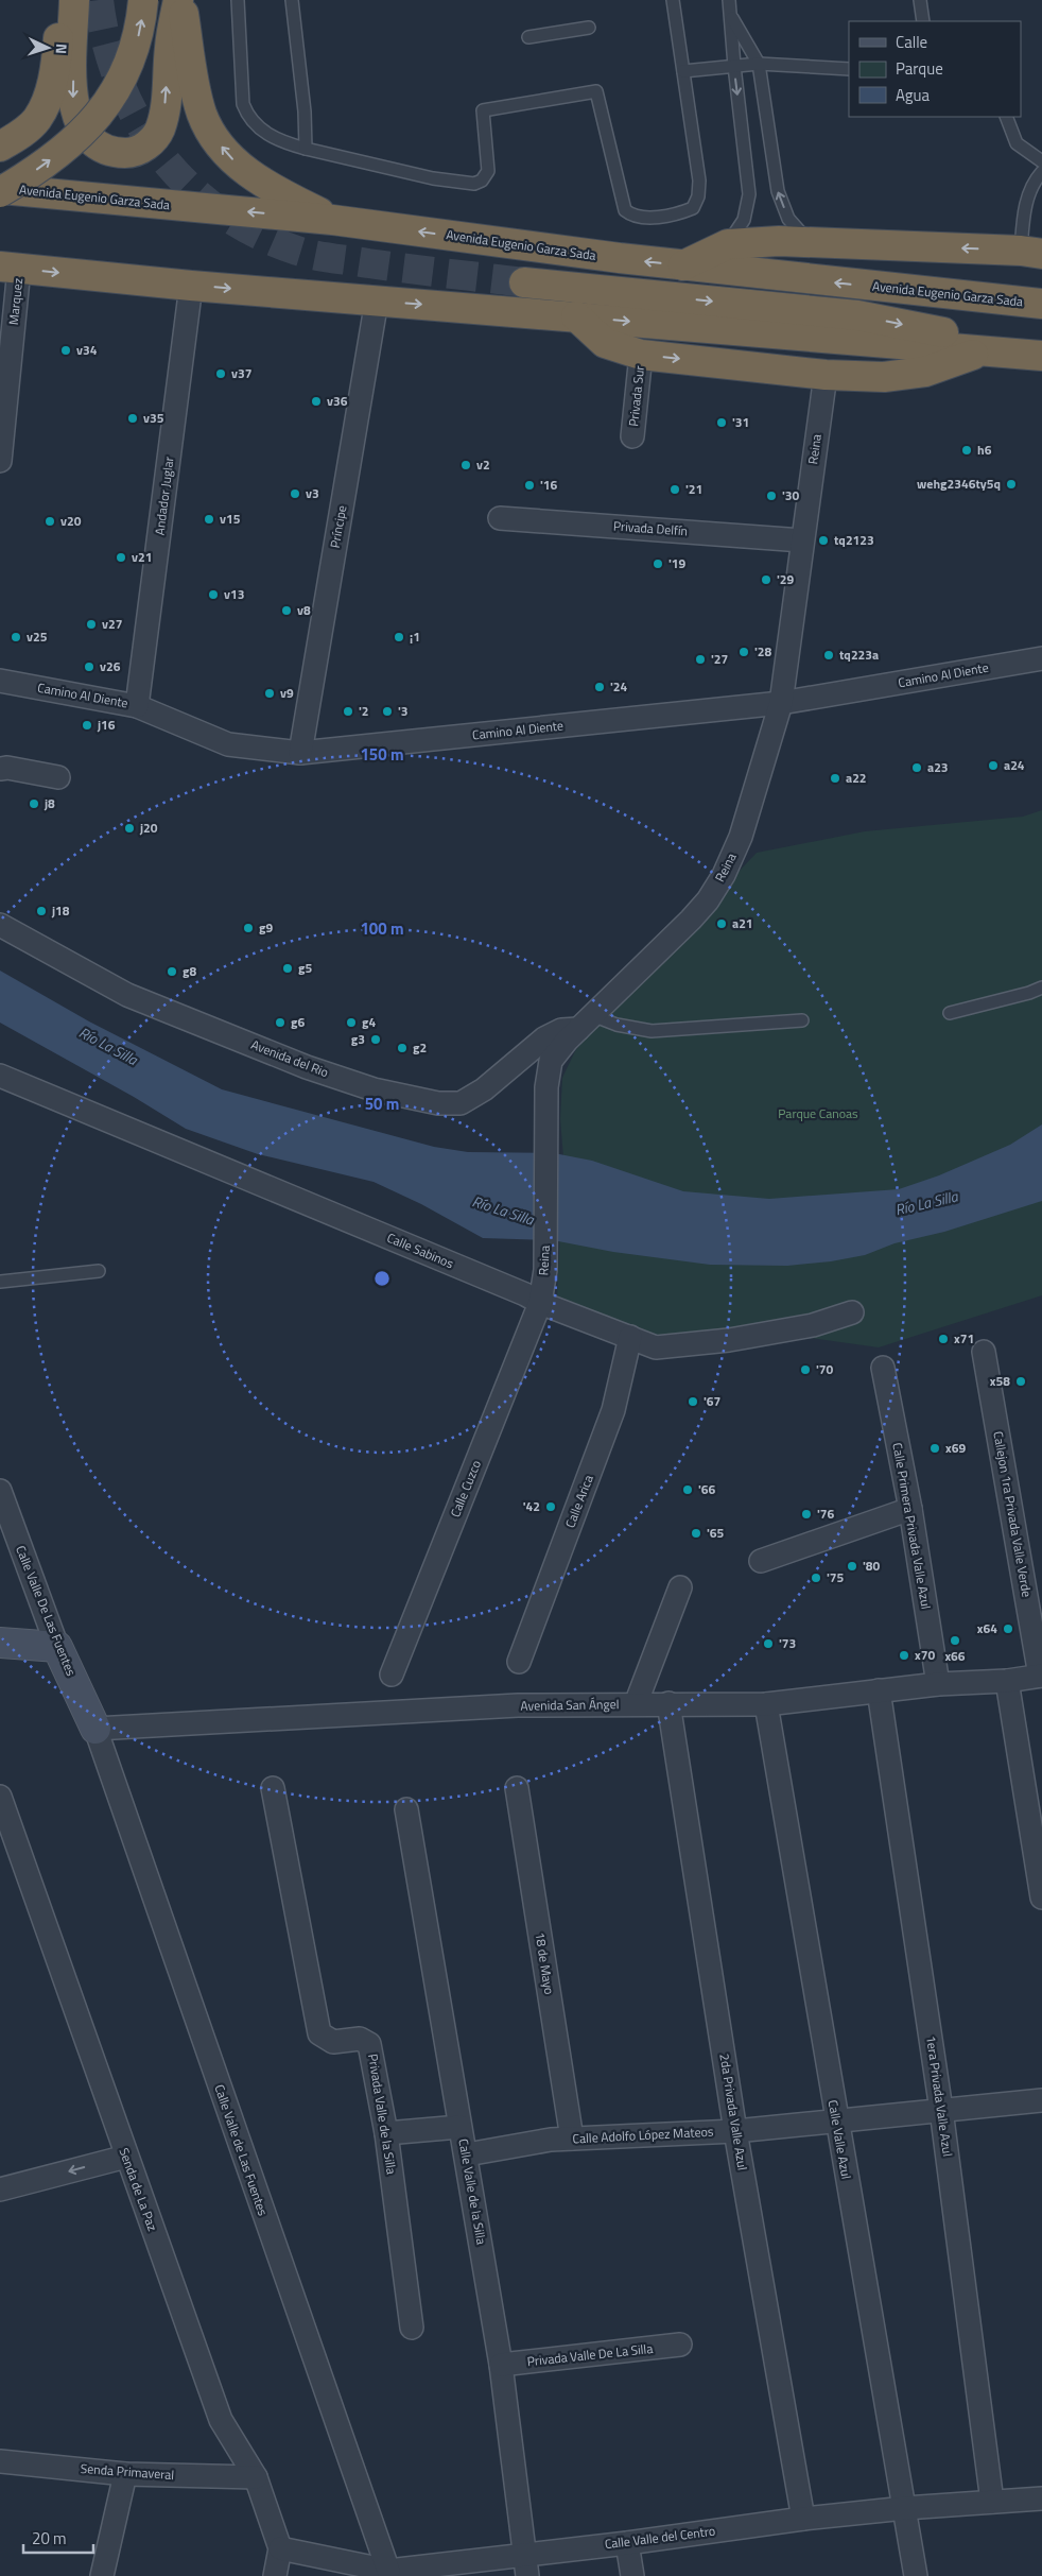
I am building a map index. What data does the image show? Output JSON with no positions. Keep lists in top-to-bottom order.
{
  "streets": {
    "highway": ["Avenida Eugenio Garza Sada"],
    "street": [
      "Marquez",
      "Privada Sur",
      "Reina",
      "Andador Juglar",
      "Príncipe",
      "Privada Delfín",
      "Camino Al Diente",
      "Avenida del Rio",
      "Calle Sabinos",
      "Calle Cuzco",
      "Calle Arica",
      "Callejon 1ra Privada Valle Verde",
      "Calle Primera Privada Valle Azul",
      "Calle Valle De Las Fuentes",
      "Avenida San Ángel",
      "18 de Mayo",
      "1era Privada Valle Azul",
      "2da Privada Valle Azul",
      "Privada Valle de la Silla",
      "Calle Adolfo López Mateos",
      "Calle Valle Azul",
      "Calle Valle de Las Fuentes",
      "Senda de La Paz",
      "Calle Valle de la Silla",
      "Privada Valle De La Silla",
      "Senda Primaveral",
      "Calle Valle del Centro"
    ]
  },
  "crossings": [
    ["Reina", "Privada Delfín"],
    ["Reina", "Camino Al Diente"],
    ["Reina", "Avenida del Rio"],
    ["Reina", "Calle Sabinos"],
    ["Reina", "Calle Cuzco"],
    ["Andador Juglar", "Camino Al Diente"],
    ["Príncipe", "Camino Al Diente"],
    ["Calle Sabinos", "Calle Cuzco"],
    ["Calle Sabinos", "Calle Arica"],
    ["Callejon 1ra Privada Valle Verde", "Avenida San Ángel"],
    ["Calle Primera Privada Valle Azul", "Avenida San Ángel"],
    ["Calle Valle De Las Fuentes", "Avenida San Ángel"],
    ["Calle Valle De Las Fuentes", "Calle Valle de Las Fuentes"],
    ["Avenida San Ángel", "1era Privada Valle Azul"],
    ["Avenida San Ángel", "2da Privada Valle Azul"],
    ["Avenida San Ángel", "Calle Valle Azul"],
    ["Avenida San Ángel", "Calle Valle de Las Fuentes"],
    ["18 de Mayo", "Calle Adolfo López Mateos"],
    ["1era Privada Valle Azul", "Calle Adolfo López Mateos"],
    ["1era Privada Valle Azul", "Calle Valle del Centro"],
    ["2da Privada Valle Azul", "Calle Adolfo López Mateos"],
    ["2da Privada Valle Azul", "Calle Valle del Centro"],
    ["Calle Adolfo López Mateos", "Calle Valle Azul"],
    ["Calle Adolfo López Mateos", "Calle Valle de la Silla"],
    ["Calle Valle Azul", "Calle Valle del Centro"],
    ["Calle Valle de Las Fuentes", "Calle Valle del Centro"],
    ["Senda de La Paz", "Senda Primaveral"],
    ["Senda de La Paz", "Calle Valle del Centro"],
    ["Calle Valle de la Silla", "Privada Valle De La Silla"],
    ["Calle Valle de la Silla", "Calle Valle del Centro"]
  ],
  "water": ["Río La Silla"],
  "parks": ["Parque Canoas"],
  "places": [
    "v34",
    "v37",
    "v36",
    "v35",
    "'31",
    "h6",
    "v2",
    "wehg2346ty5q",
    "'16",
    "'21",
    "v3",
    "'30",
    "v15",
    "v20",
    "tq2123",
    "v21",
    "'19",
    "'29",
    "v13",
    "v8",
    "v27",
    "v25",
    "¡1",
    "'28",
    "tq223a",
    "'27",
    "v26",
    "'24",
    "v9",
    "'2",
    "'3",
    "j16",
    "a24",
    "a23",
    "a22",
    "j8",
    "j20",
    "j18",
    "a21",
    "g9",
    "g5",
    "g8",
    "g6",
    "g4",
    "g3",
    "g2",
    "x71",
    "'70",
    "x58",
    "'67",
    "x69",
    "'66",
    "'42",
    "'76",
    "'65",
    "'80",
    "'75",
    "x64",
    "x66",
    "'73",
    "x70"
  ],
  "legend": ["Calle", "Parque", "Agua"],
  "scale_bar": "20 m",
  "north": "right",
  "rings": ["150 m", "100 m", "50 m"]
}
